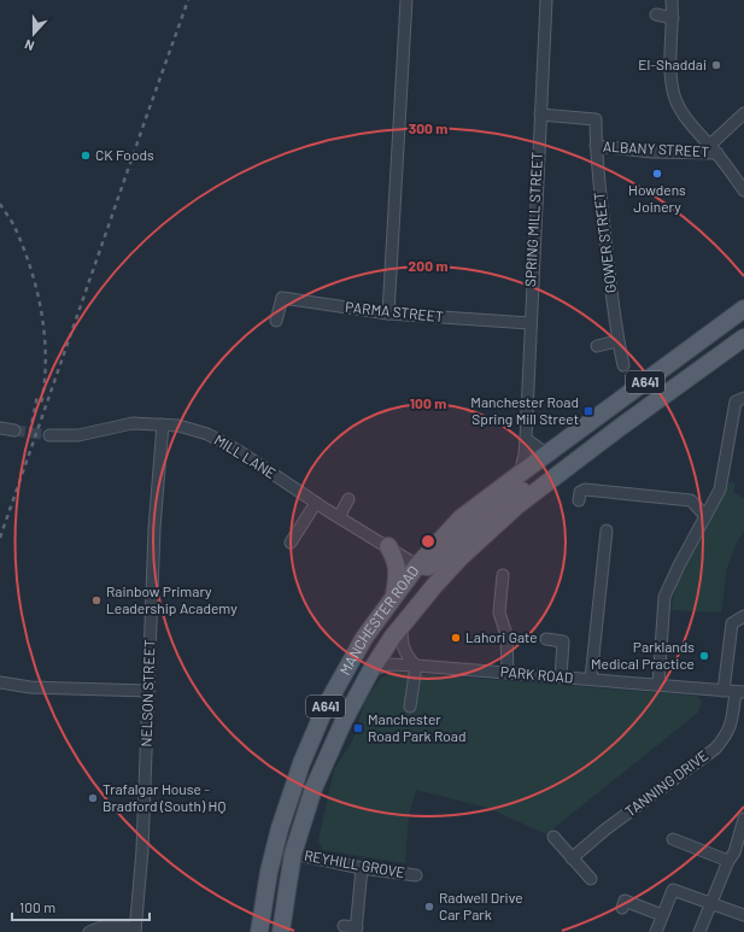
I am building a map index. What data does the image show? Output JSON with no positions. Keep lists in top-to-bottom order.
{
  "streets": {
    "main road": ["A641", "MANCHESTER ROAD"],
    "street": [
      "ALBANY STREET",
      "SPRING MILL STREET",
      "GOWER STREET",
      "PARMA STREET",
      "MILL LANE",
      "PARK ROAD",
      "NELSON STREET",
      "TANNING DRIVE",
      "REYHILL GROVE"
    ]
  },
  "crossings": [
    ["ALBANY STREET", "GOWER STREET"],
    ["SPRING MILL STREET", "GOWER STREET"],
    ["SPRING MILL STREET", "PARMA STREET"],
    ["SPRING MILL STREET", "MANCHESTER ROAD"],
    ["MILL LANE", "MANCHESTER ROAD"],
    ["MILL LANE", "NELSON STREET"],
    ["MANCHESTER ROAD", "PARK ROAD"],
    ["MANCHESTER ROAD", "REYHILL GROVE"],
    ["PARK ROAD", "TANNING DRIVE"]
  ],
  "places": {
    "other": [
      "El-Shaddai",
      "CK Foods",
      "Howdens Joinery",
      "Rainbow Primary Leadership Academy",
      "Lahori Gate",
      "Parklands Medical Practice",
      "Trafalgar House - Bradford (South) HQ",
      "Radwell Drive Car Park"
    ],
    "transit": ["Manchester Road Spring Mill Street", "Manchester Road Park Road"]
  },
  "scale_bar": "100 m",
  "north": "bottom",
  "rings": ["300 m", "200 m", "100 m"]
}
